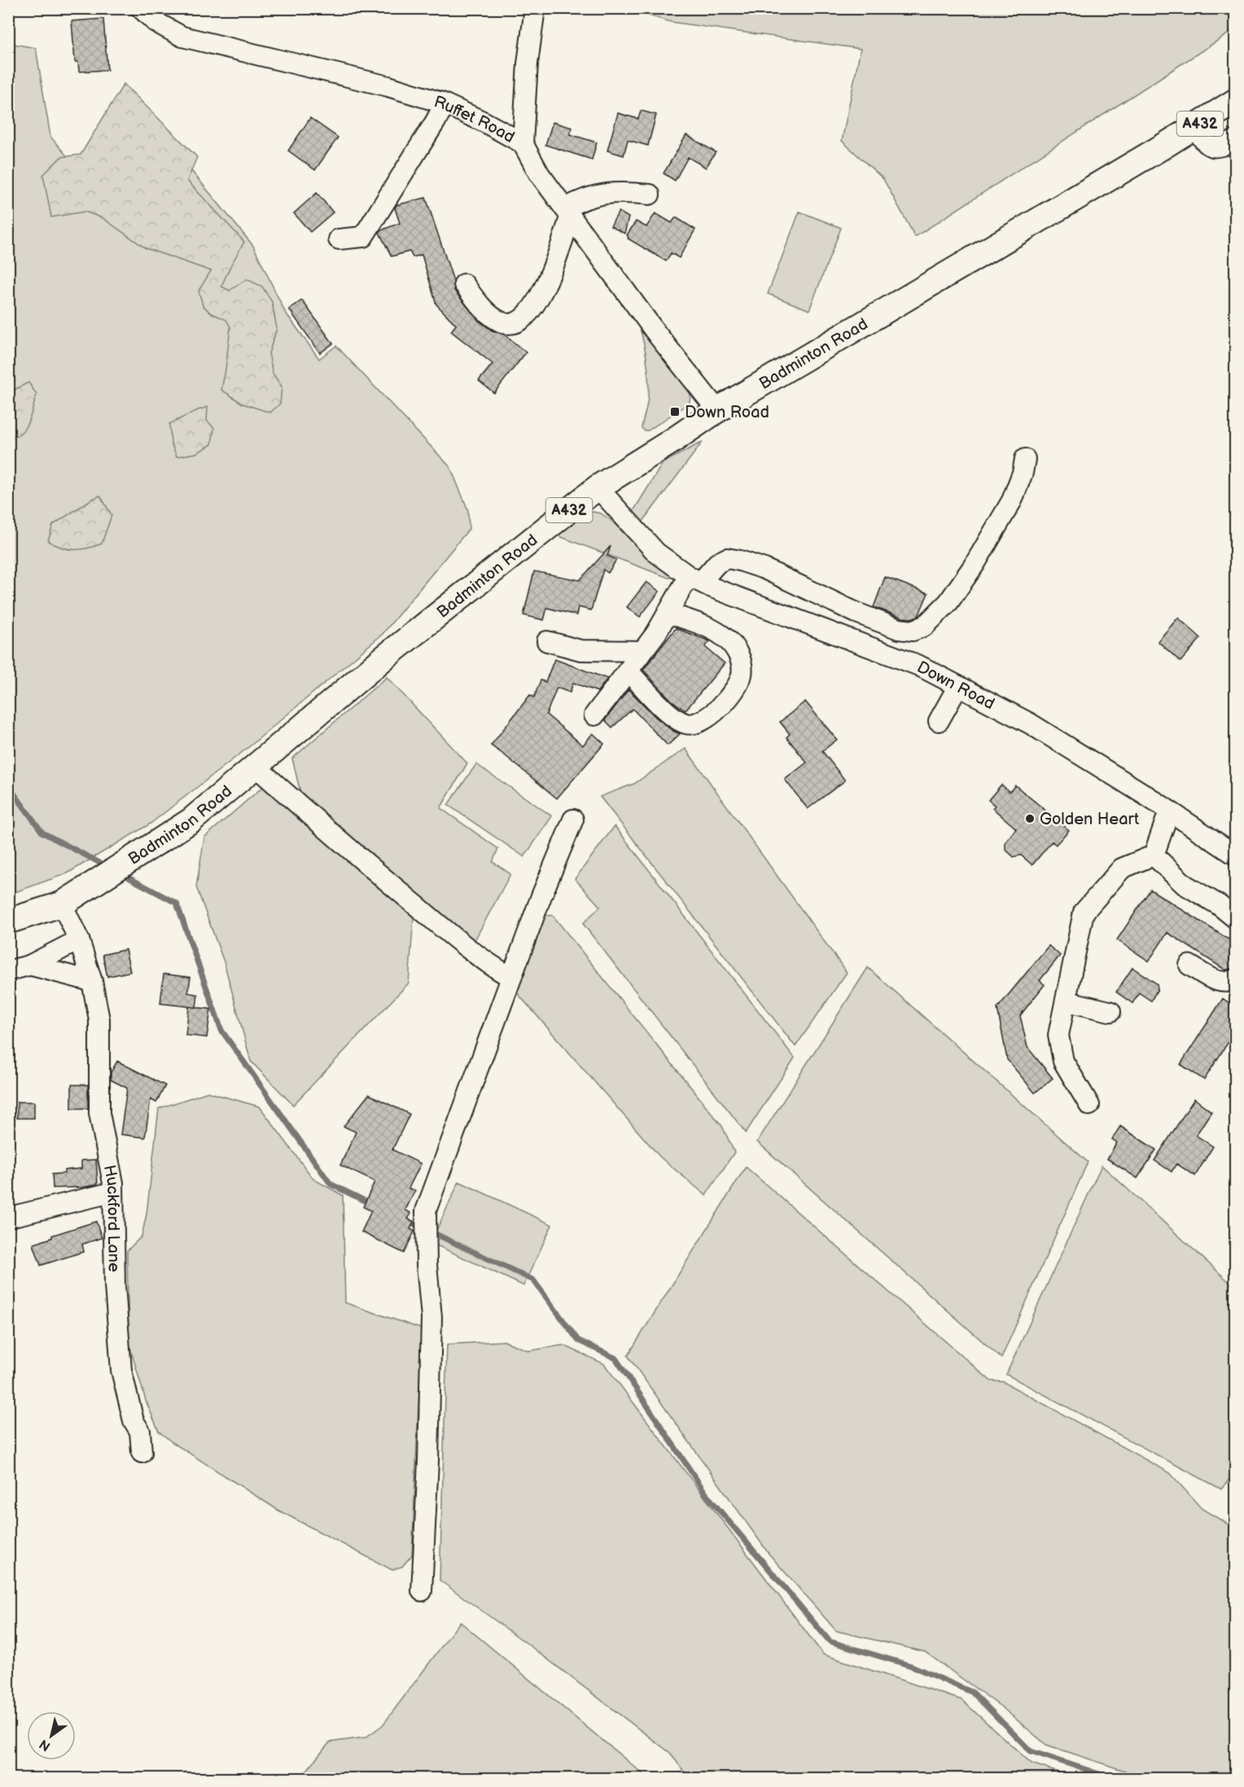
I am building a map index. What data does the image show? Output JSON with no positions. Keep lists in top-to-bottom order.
{
  "streets": {
    "main road": ["A432", "Badminton Road"],
    "street": ["Ruffet Road", "Down Road", "Huckford Lane"]
  },
  "crossings": [
    ["Ruffet Road", "Badminton Road"],
    ["Badminton Road", "Down Road"],
    ["Badminton Road", "Huckford Lane"]
  ],
  "places": {
    "transit": ["Down Road"],
    "other": ["Golden Heart"]
  },
  "north": "bottom left"
}
